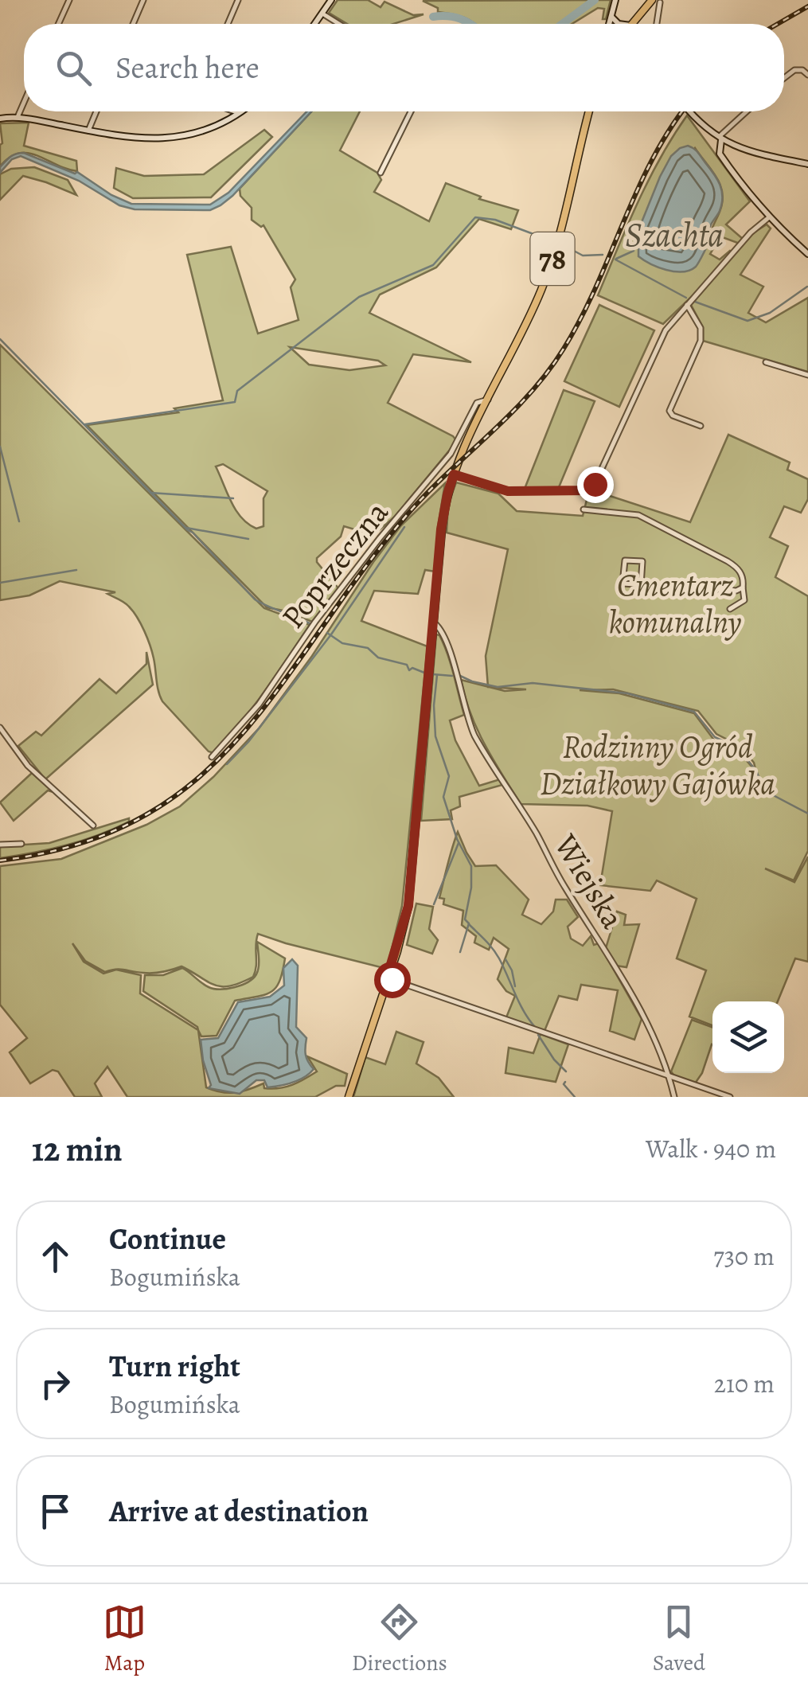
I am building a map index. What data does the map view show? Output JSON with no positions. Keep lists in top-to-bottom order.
{
  "streets": {
    "main road": ["78"],
    "street": ["Poprzeczna", "Wiejska"]
  },
  "crossings": [
    ["78", "Poprzeczna"],
    ["78", "Wiejska"]
  ],
  "water": ["Szachta"],
  "parks": ["Cmentarz komunalny", "Rodzinny Ogród Działkowy Gajówka"],
  "page": {
    "search": "Search here",
    "heading": ["12 min", "Walk · 940 m"],
    "list": [
      ["Continue", "Bogumińska", "730 m"],
      ["Turn right", "Bogumińska", "210 m"],
      "Arrive at destination"
    ],
    "nav": ["Map", "Directions", "Saved"]
  }
}
